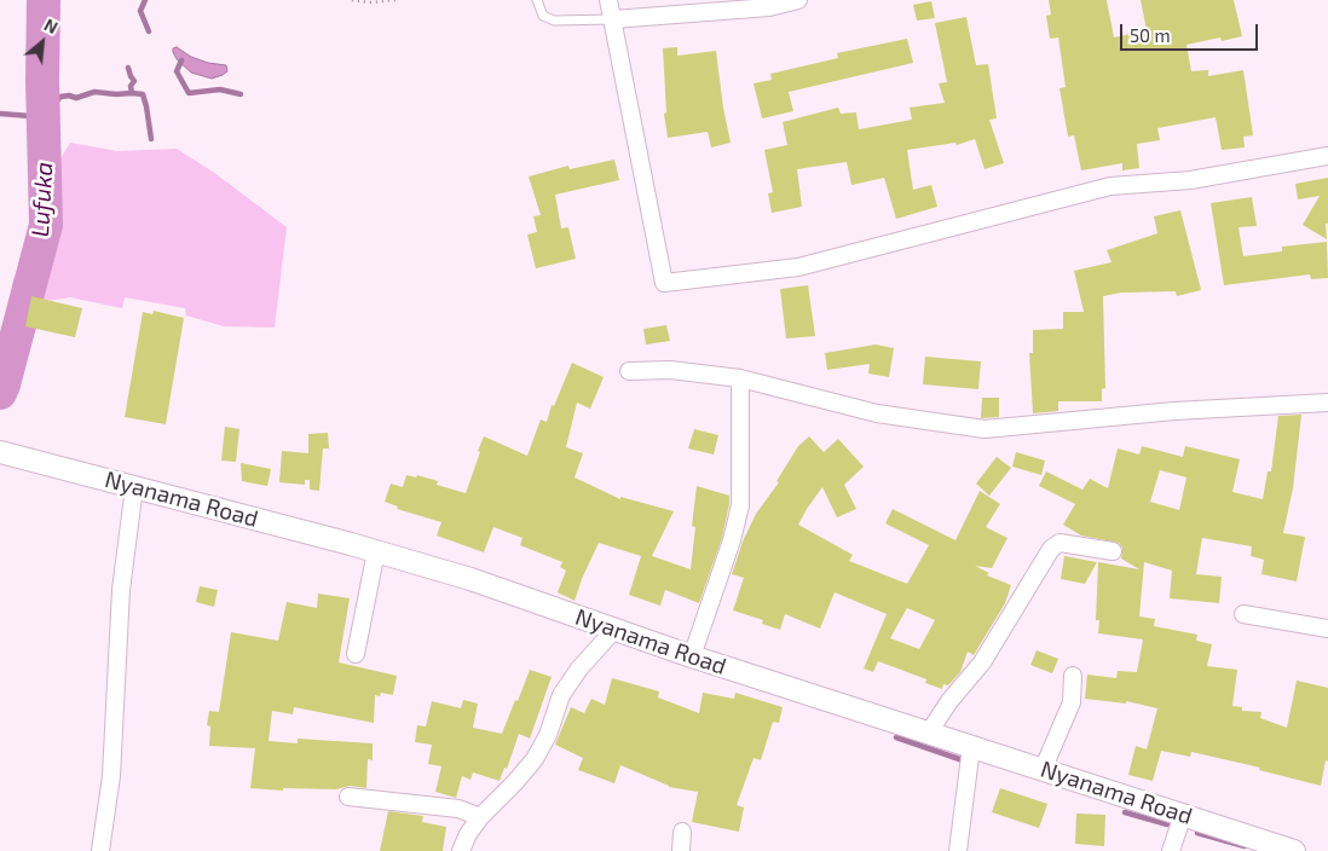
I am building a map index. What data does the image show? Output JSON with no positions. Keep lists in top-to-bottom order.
{
  "streets": {
    "street": ["Nyanama Road"]
  },
  "water": ["Lufuka"],
  "scale_bar": "50 m",
  "north": "top right"
}
